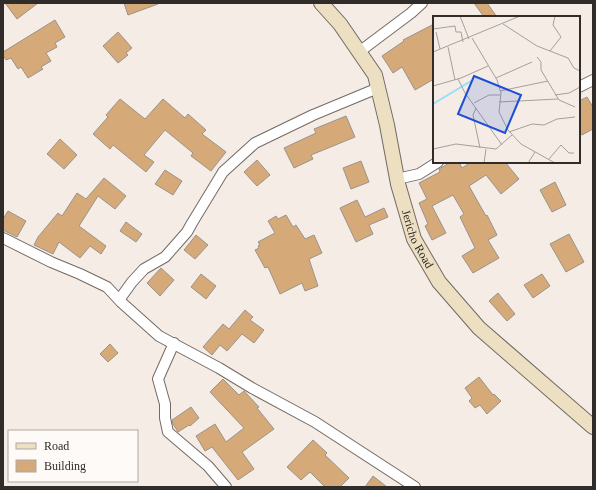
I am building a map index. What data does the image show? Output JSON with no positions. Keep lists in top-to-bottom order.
{
  "streets": {
    "street": ["Jericho Road"]
  },
  "legend": ["Road", "Building"]
}
